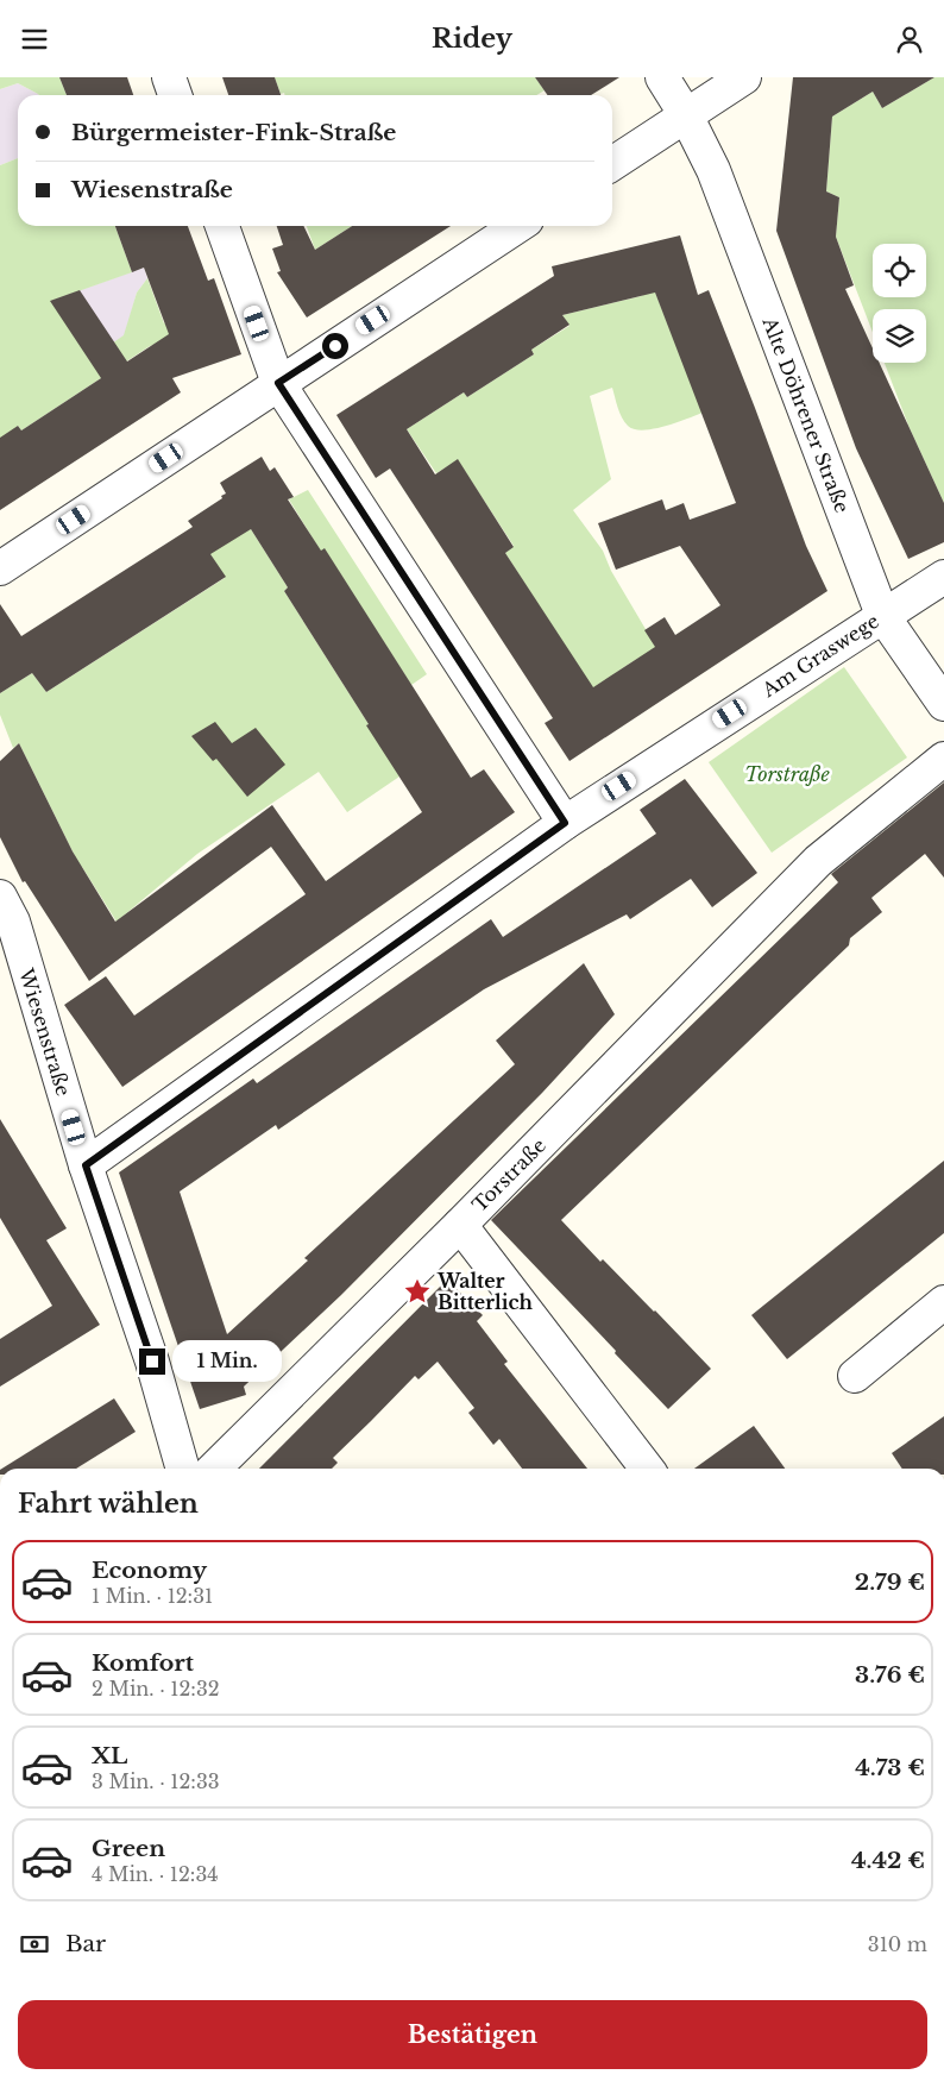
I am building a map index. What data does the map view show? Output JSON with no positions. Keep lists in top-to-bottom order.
{
  "streets": {
    "street": [
      "Alte Döhrener Straße",
      "Am Graswege",
      "Wiesenstraße",
      "Torstraße"
    ]
  },
  "crossings": [
    ["Alte Döhrener Straße", "Am Graswege"],
    ["Am Graswege", "Wiesenstraße"]
  ],
  "parks": ["Torstraße"],
  "places": {
    "place": ["Walter Bitterlich"]
  },
  "page": {
    "header": "Ridey",
    "banner": ["Bürgermeister-Fink-Straße", "Wiesenstraße"],
    "bubble": "1 Min.",
    "heading": "Fahrt wählen",
    "list": [
      {
        "name": "Economy",
        "note": "1 Min. · 12:31",
        "value": "2.79 €"
      },
      {
        "name": "Komfort",
        "note": "2 Min. · 12:32",
        "value": "3.76 €"
      },
      {
        "name": "XL",
        "note": "3 Min. · 12:33",
        "value": "4.73 €"
      },
      {
        "name": "Green",
        "note": "4 Min. · 12:34",
        "value": "4.42 €"
      }
    ],
    "pay": ["Bar", "310 m"],
    "buttons": "Bestätigen"
  }
}
